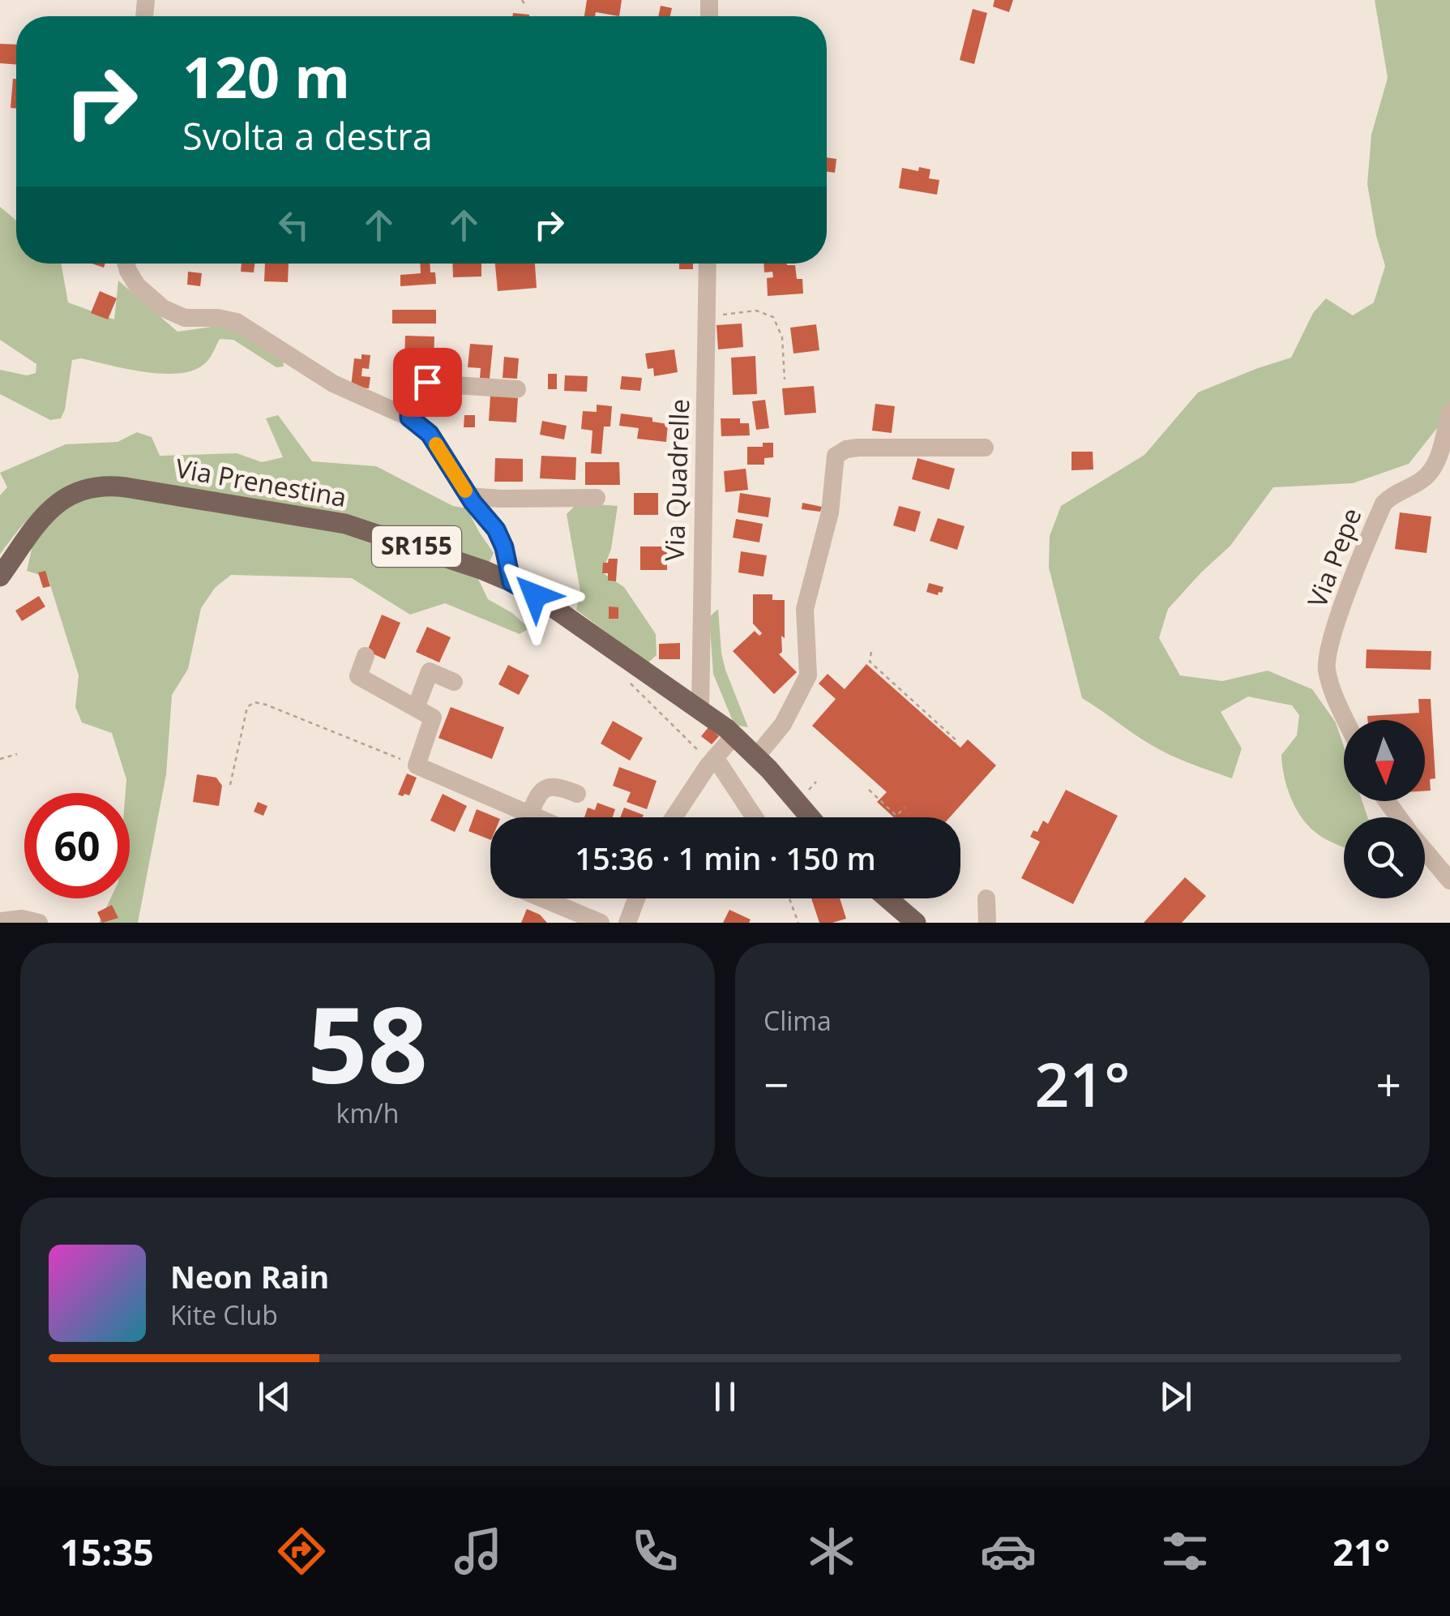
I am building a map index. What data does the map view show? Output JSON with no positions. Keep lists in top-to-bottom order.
{
  "streets": {
    "main road": ["Via Prenestina", "SR155"],
    "street": ["Via Quadrelle", "Via Pepe"]
  },
  "crossings": [
    ["Via Quadrelle", "Via Prenestina"],
    ["Via Quadrelle", "SR155"],
    ["Via Prenestina", "SR155"]
  ],
  "north": "bottom",
  "page": {
    "turn": ["120 m", "Svolta a destra"],
    "limit": "60",
    "trip": "15:36 · 1 min · 150 m",
    "tile": [
      ["58", "km/h"],
      "Clima"
    ],
    "heat": ["−", "21°", "+"],
    "song": ["Neon Rain", "Kite Club"],
    "tabs": ["15:35", "21°"]
  }
}
